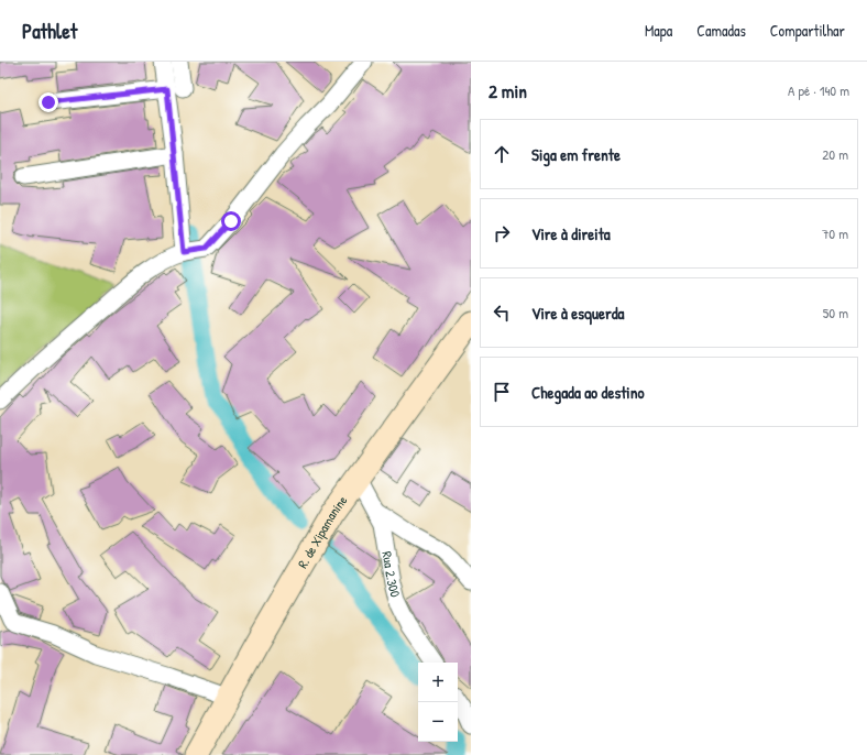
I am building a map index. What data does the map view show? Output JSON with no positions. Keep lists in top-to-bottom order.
{
  "streets": {
    "street": ["R. de Xipamanine", "Rua 2.300"]
  },
  "crossings": [
    ["R. de Xipamanine", "Rua 2.300"]
  ],
  "page": {
    "header": "Pathlet",
    "nav": ["Mapa", "Camadas", "Compartilhar"],
    "heading": ["2 min", "A pé · 140 m"],
    "list": [
      ["Siga em frente", "20 m"],
      ["Vire à direita", "70 m"],
      ["Vire à esquerda", "50 m"],
      "Chegada ao destino"
    ],
    "map_buttons": ["+", "−"]
  }
}
